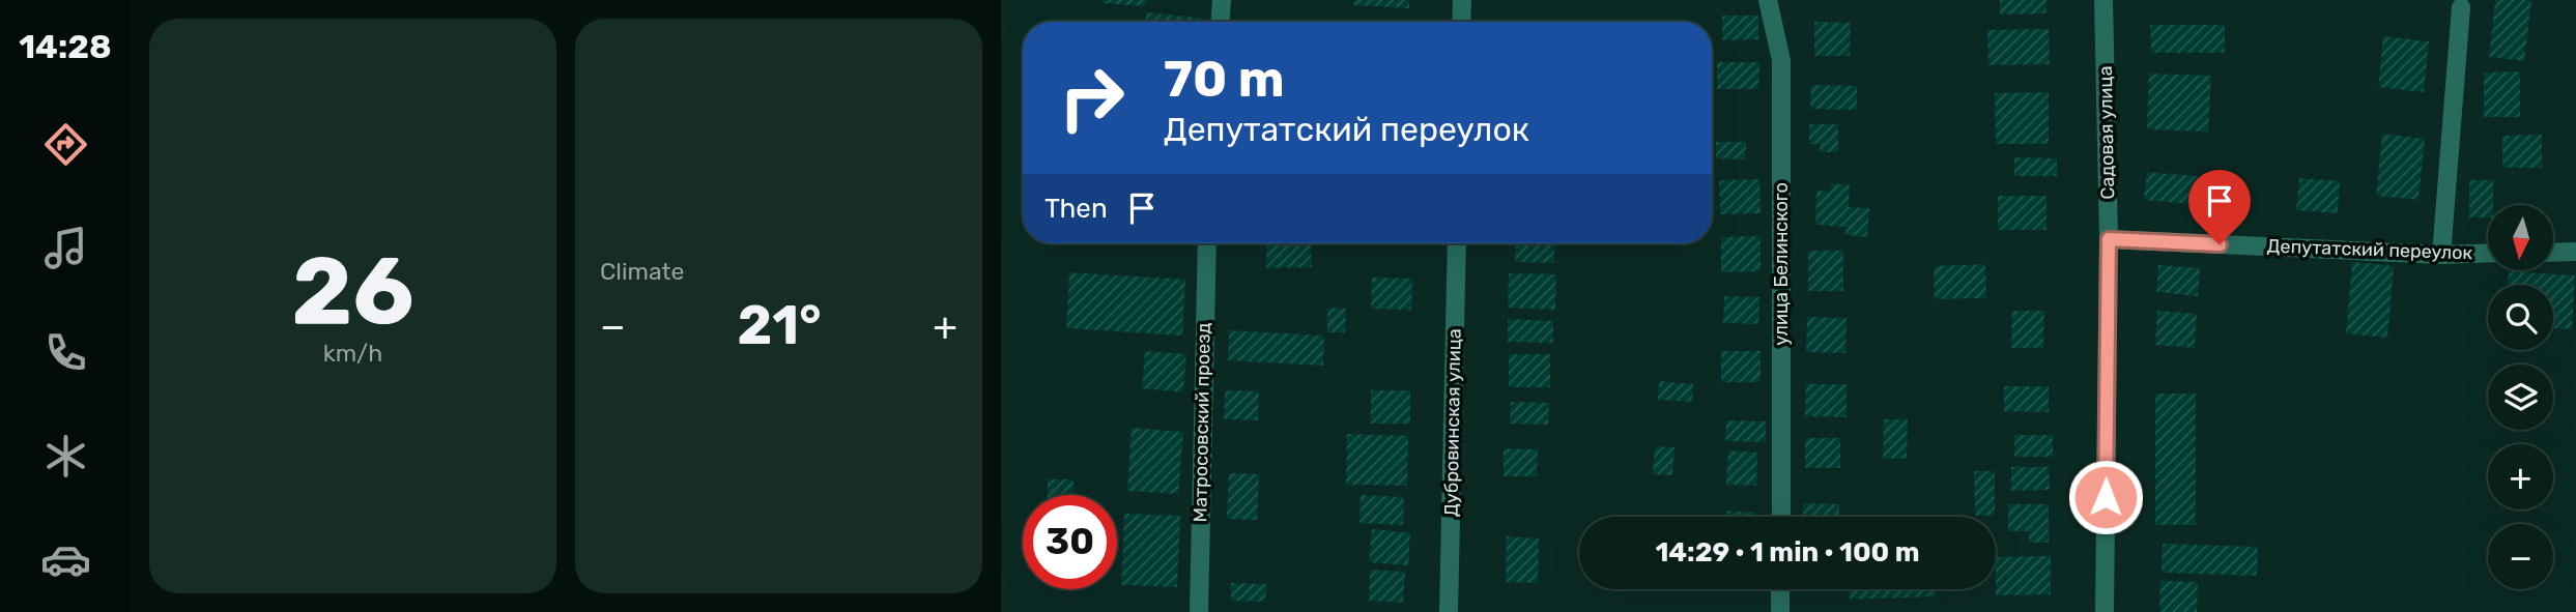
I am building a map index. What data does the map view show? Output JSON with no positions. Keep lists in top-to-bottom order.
{
  "streets": {
    "street": [
      "Садовая улица",
      "Депутатский переулок",
      "улица Белинского",
      "Матросовский проезд",
      "Дубровинская улица"
    ]
  },
  "crossings": [
    ["Садовая улица", "Депутатский переулок"]
  ],
  "north": "bottom",
  "page": {
    "tabs": "14:28",
    "tile": [
      ["26", "km/h"],
      "Climate"
    ],
    "turn": ["70 m", "Депутатский переулок"],
    "then": "Then",
    "map_buttons": ["+", "−"],
    "heat": ["−", "21°", "+"],
    "limit": "30",
    "trip": "14:29 · 1 min · 100 m"
  }
}
